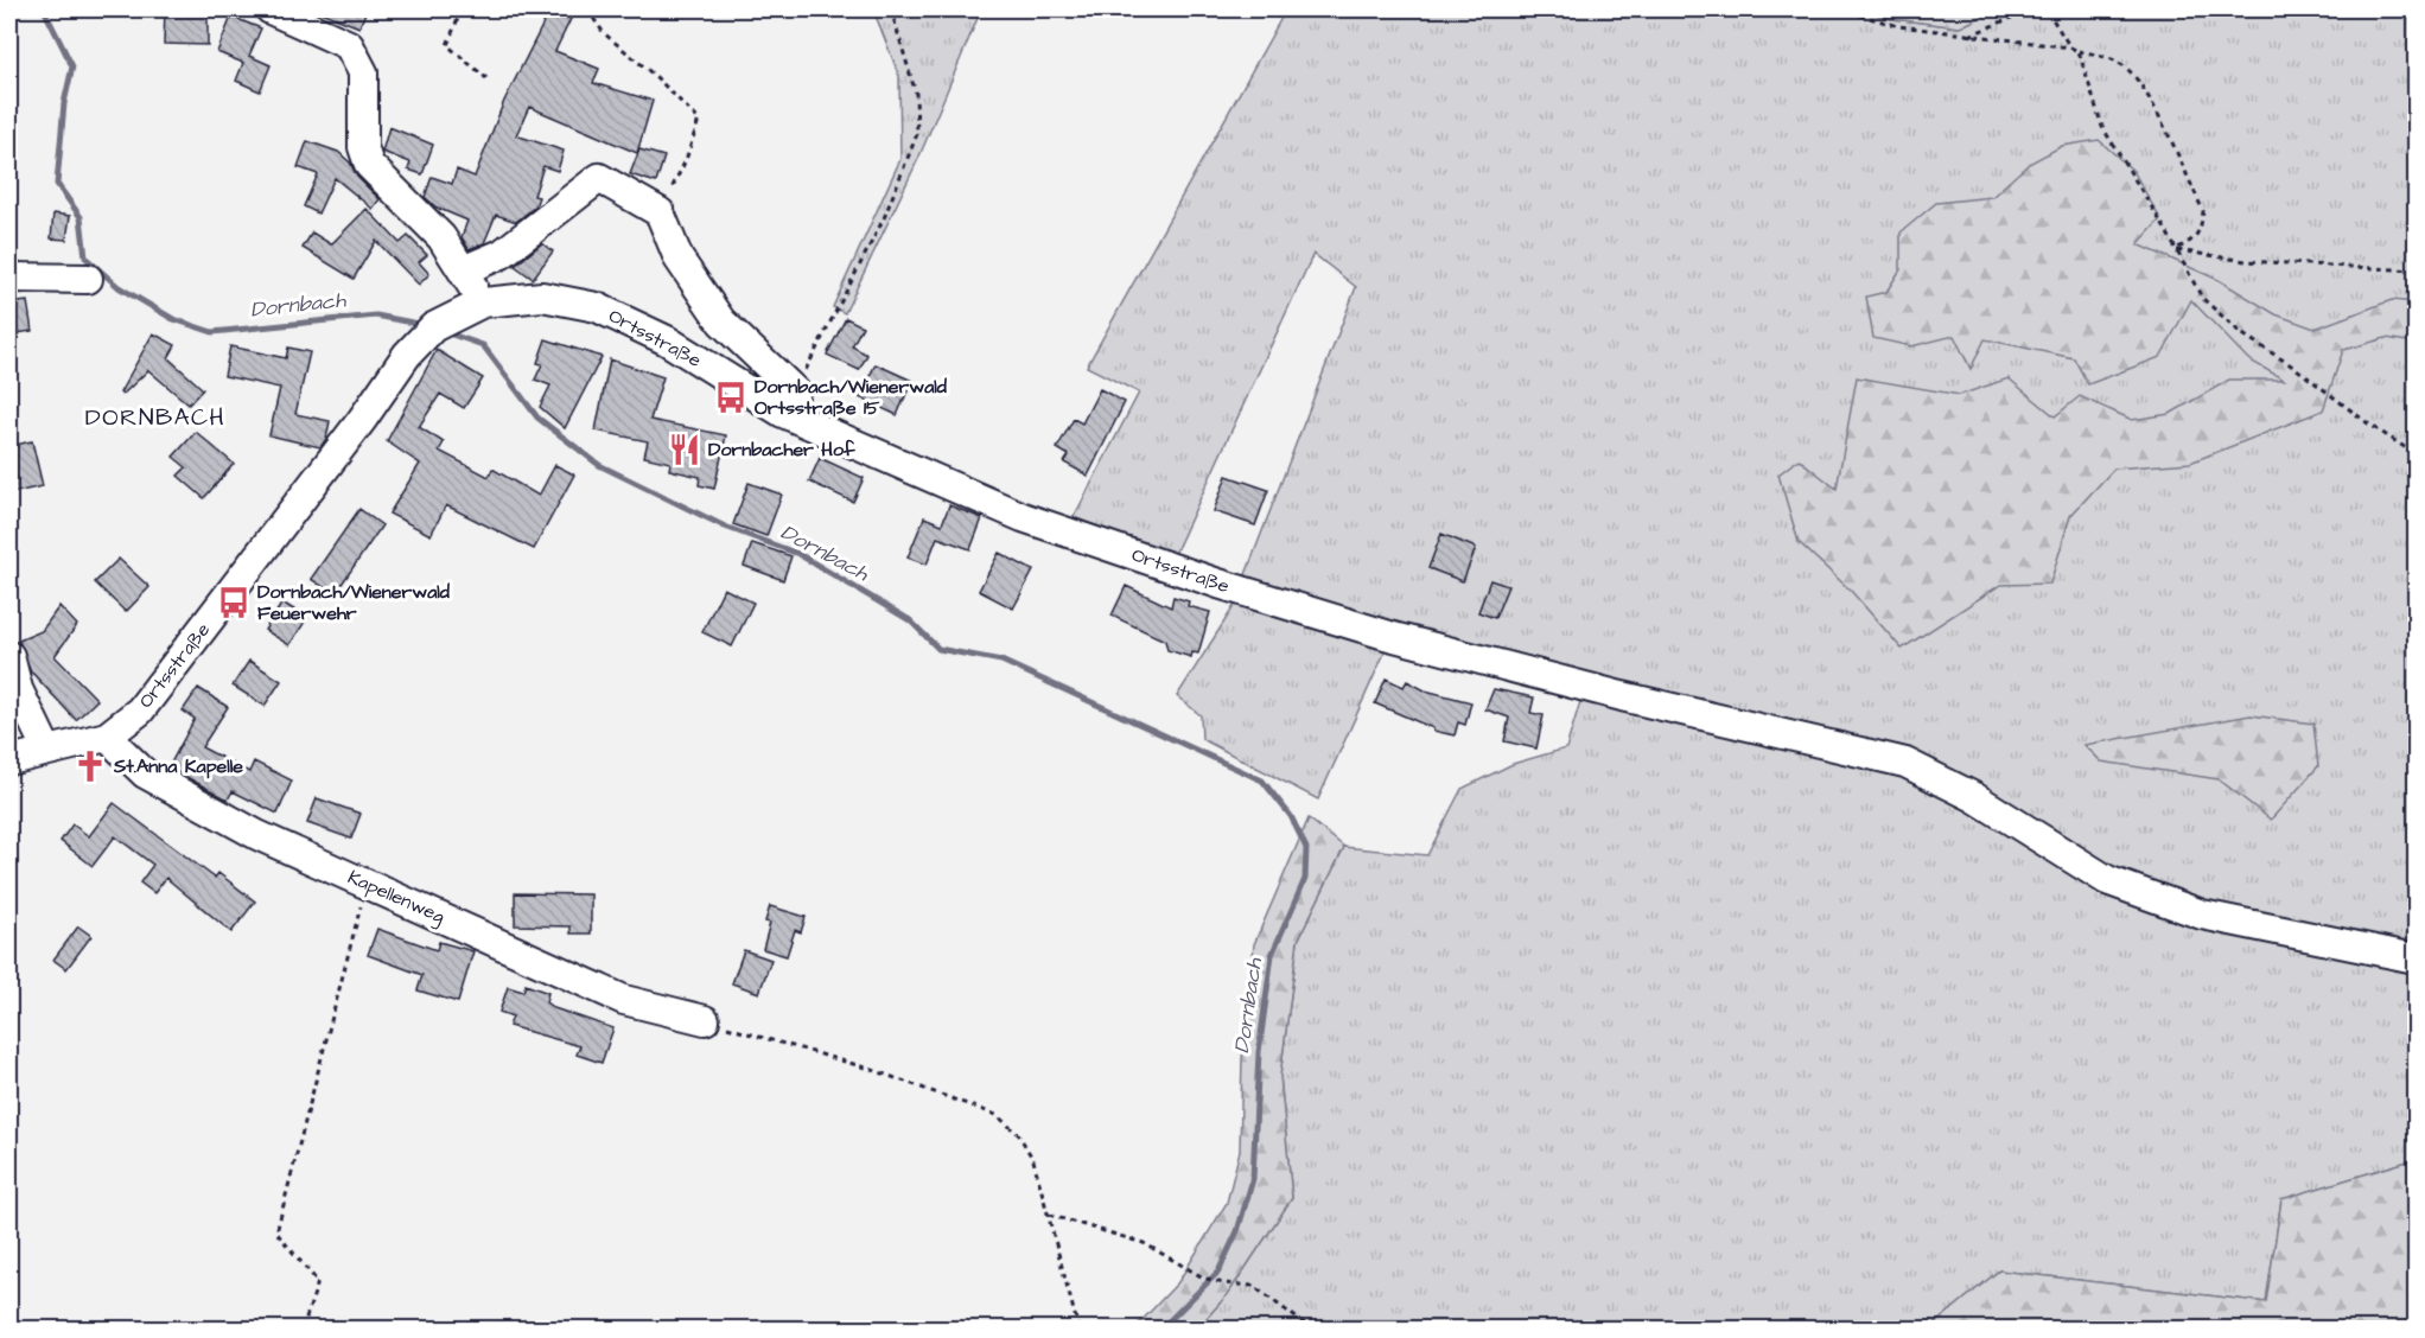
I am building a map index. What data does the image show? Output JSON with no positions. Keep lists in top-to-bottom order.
{
  "streets": {
    "street": ["Ortsstraße", "Kapellenweg"]
  },
  "crossings": [
    ["Ortsstraße", "Kapellenweg"]
  ],
  "districts": ["DORNBACH"],
  "water": ["Dornbach"],
  "places": {
    "bus stop": ["Dornbach/Wienerwald Ortsstraße 15", "Dornbach/Wienerwald Feuerwehr"],
    "restaurant": ["Dornbacher Hof"],
    "church": ["St.Anna Kapelle"]
  }
}
